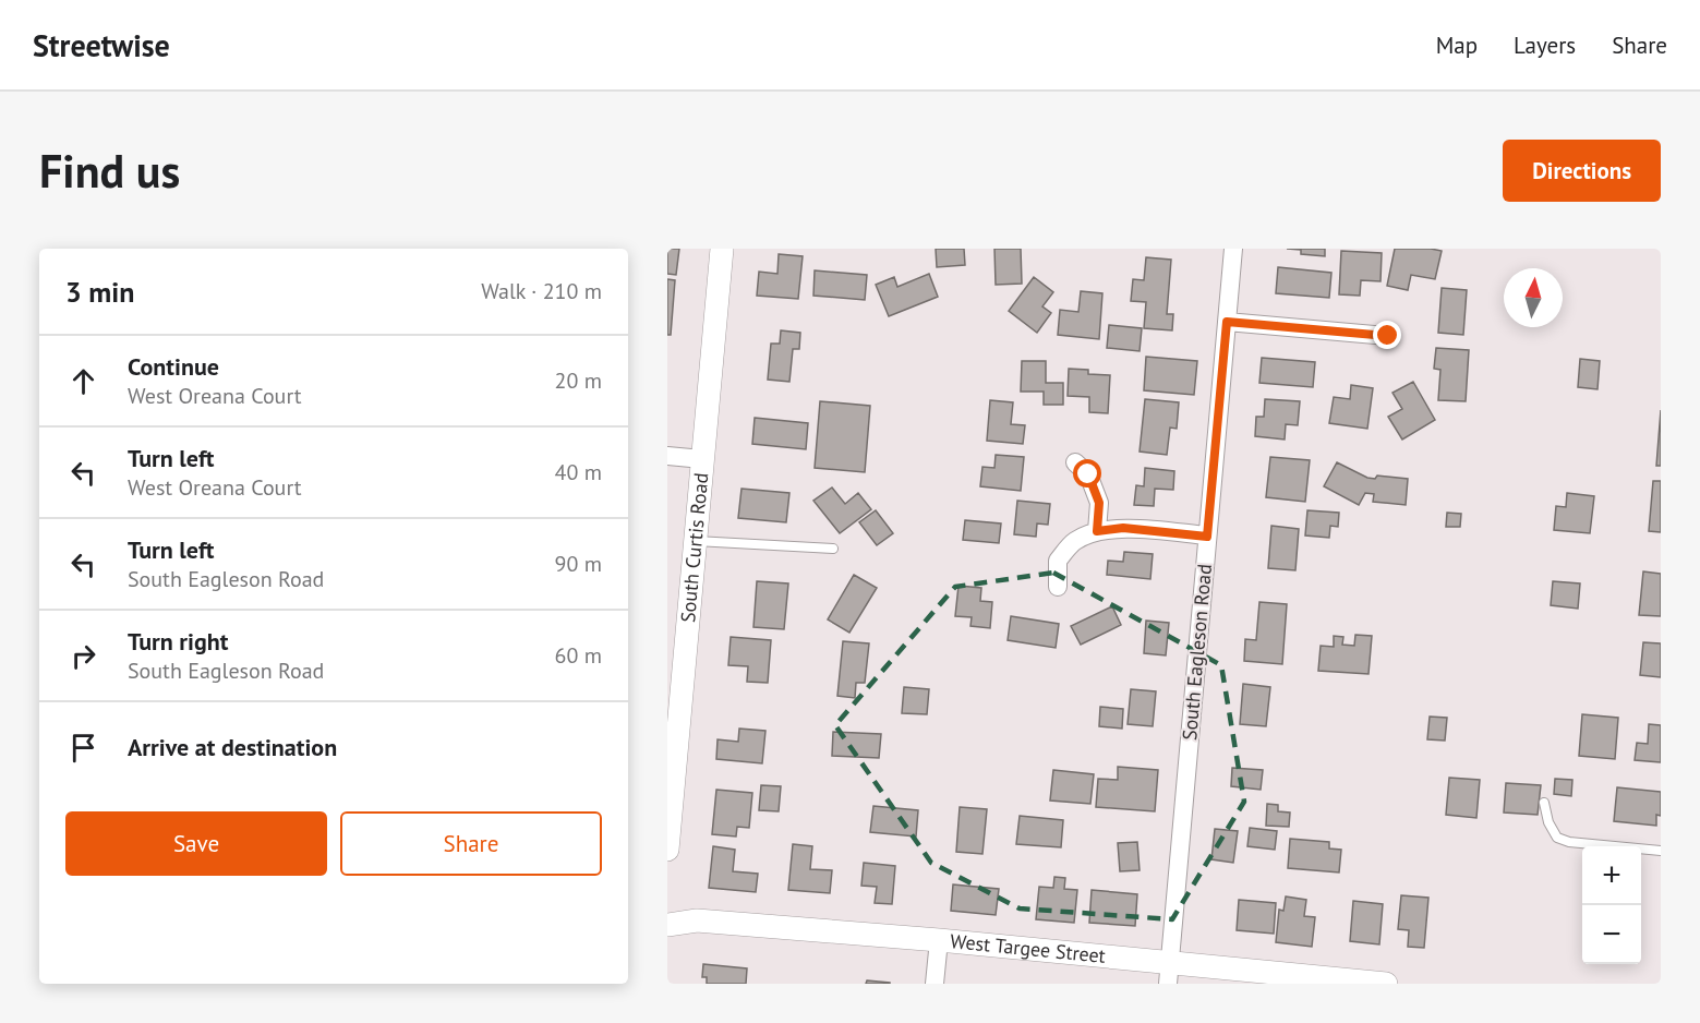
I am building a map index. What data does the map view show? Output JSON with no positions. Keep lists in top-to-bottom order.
{
  "streets": {
    "street": ["South Curtis Road", "South Eagleson Road", "West Targee Street"]
  },
  "crossings": [
    ["South Eagleson Road", "West Targee Street"]
  ],
  "north": "top",
  "page": {
    "header": "Streetwise",
    "nav": ["Map", "Layers", "Share"],
    "buttons": [
      "Directions",
      ["Save", "Share"]
    ],
    "title": "Find us",
    "heading": ["3 min", "Walk · 210 m"],
    "list": [
      ["Continue", "West Oreana Court", "20 m"],
      ["Turn left", "West Oreana Court", "40 m"],
      ["Turn left", "South Eagleson Road", "90 m"],
      ["Turn right", "South Eagleson Road", "60 m"],
      "Arrive at destination"
    ],
    "map_buttons": ["+", "−"]
  }
}
